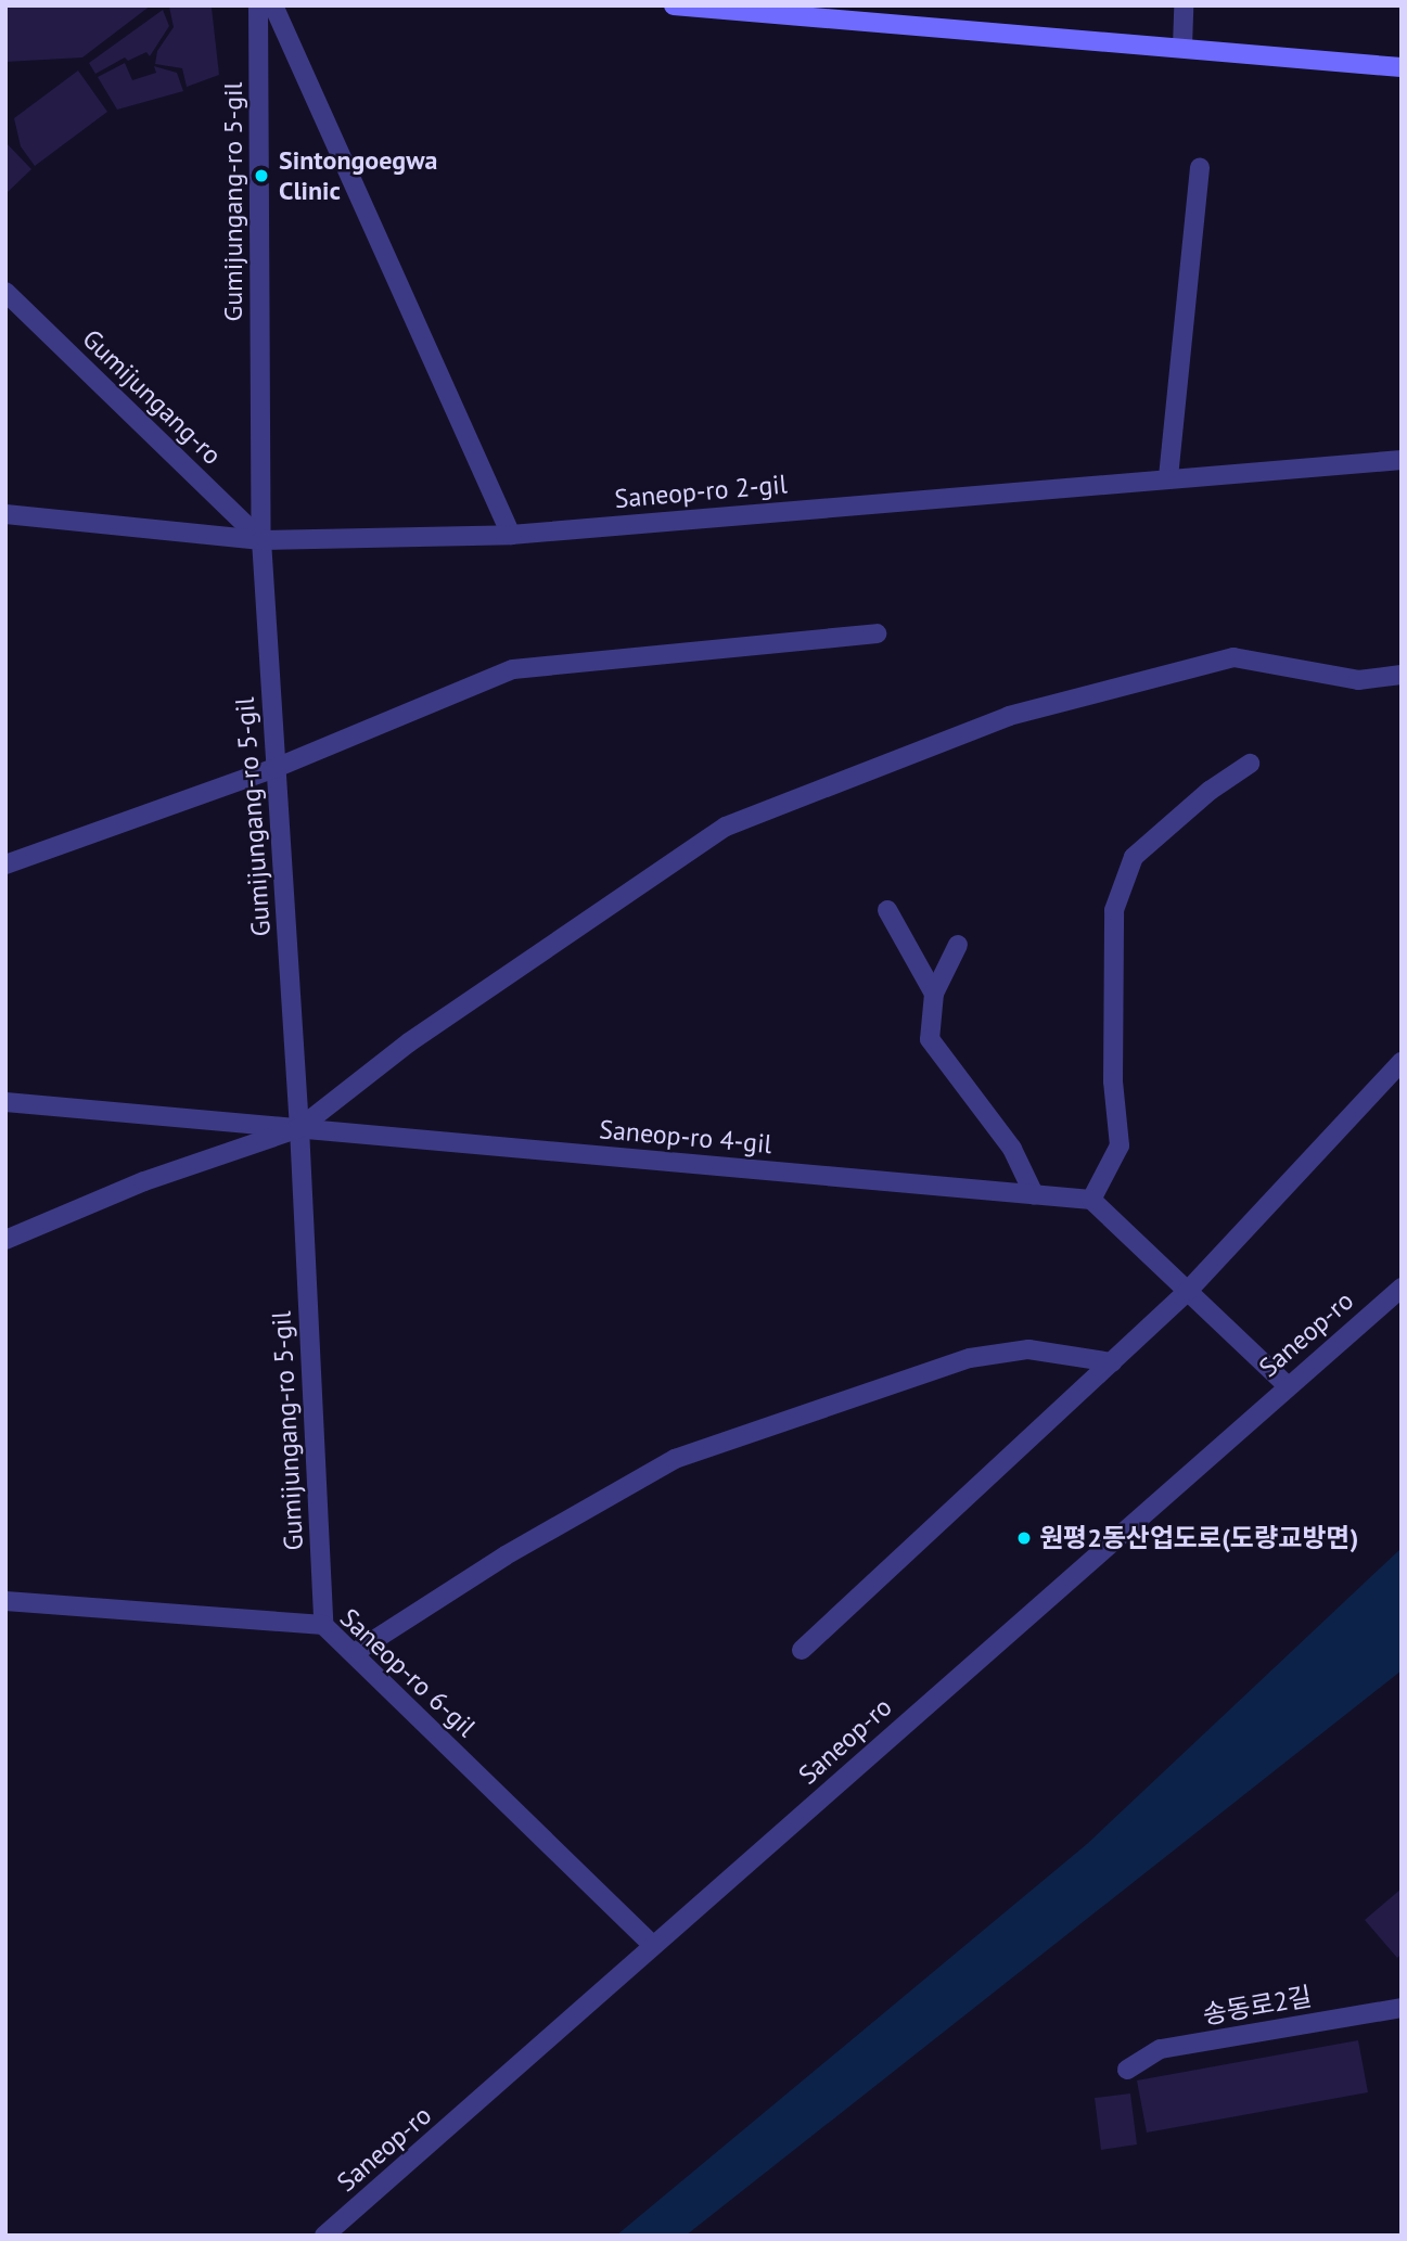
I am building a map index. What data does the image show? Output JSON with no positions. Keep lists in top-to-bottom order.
{
  "streets": {
    "street": [
      "Gumijungang-ro 5-gil",
      "Gumijungang-ro",
      "Saneop-ro 2-gil",
      "Saneop-ro 4-gil",
      "Saneop-ro",
      "Saneop-ro 6-gil",
      "송동로2길"
    ]
  },
  "crossings": [
    ["Gumijungang-ro 5-gil", "Gumijungang-ro"],
    ["Gumijungang-ro 5-gil", "Saneop-ro 2-gil"],
    ["Gumijungang-ro 5-gil", "Saneop-ro 4-gil"],
    ["Gumijungang-ro 5-gil", "Saneop-ro 6-gil"],
    ["Gumijungang-ro", "Saneop-ro 2-gil"],
    ["Saneop-ro", "Saneop-ro 6-gil"]
  ],
  "places": ["Sintongoegwa Clinic", "원평2동산업도로(도량교방면)"]
}
